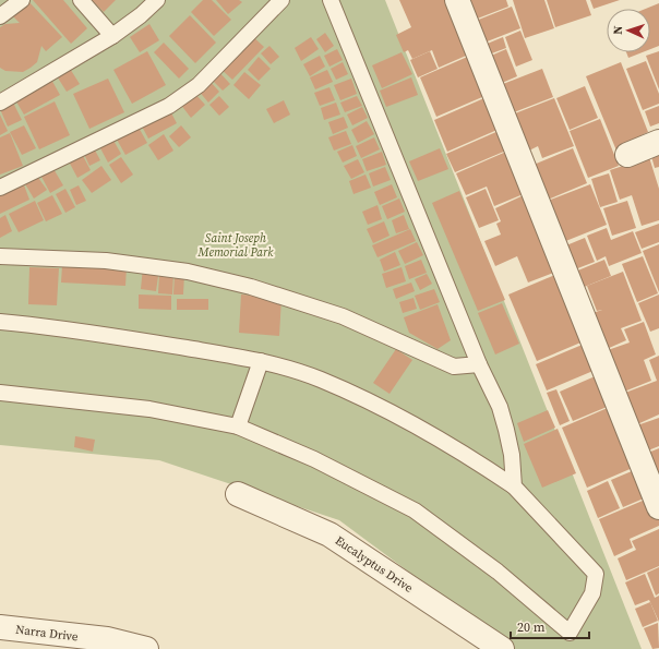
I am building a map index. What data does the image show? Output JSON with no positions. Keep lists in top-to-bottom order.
{
  "streets": {
    "street": ["Eucalyptus Drive", "Narra Drive"]
  },
  "parks": ["Saint Joseph Memorial Park"],
  "scale_bar": "20 m",
  "north": "left"
}
